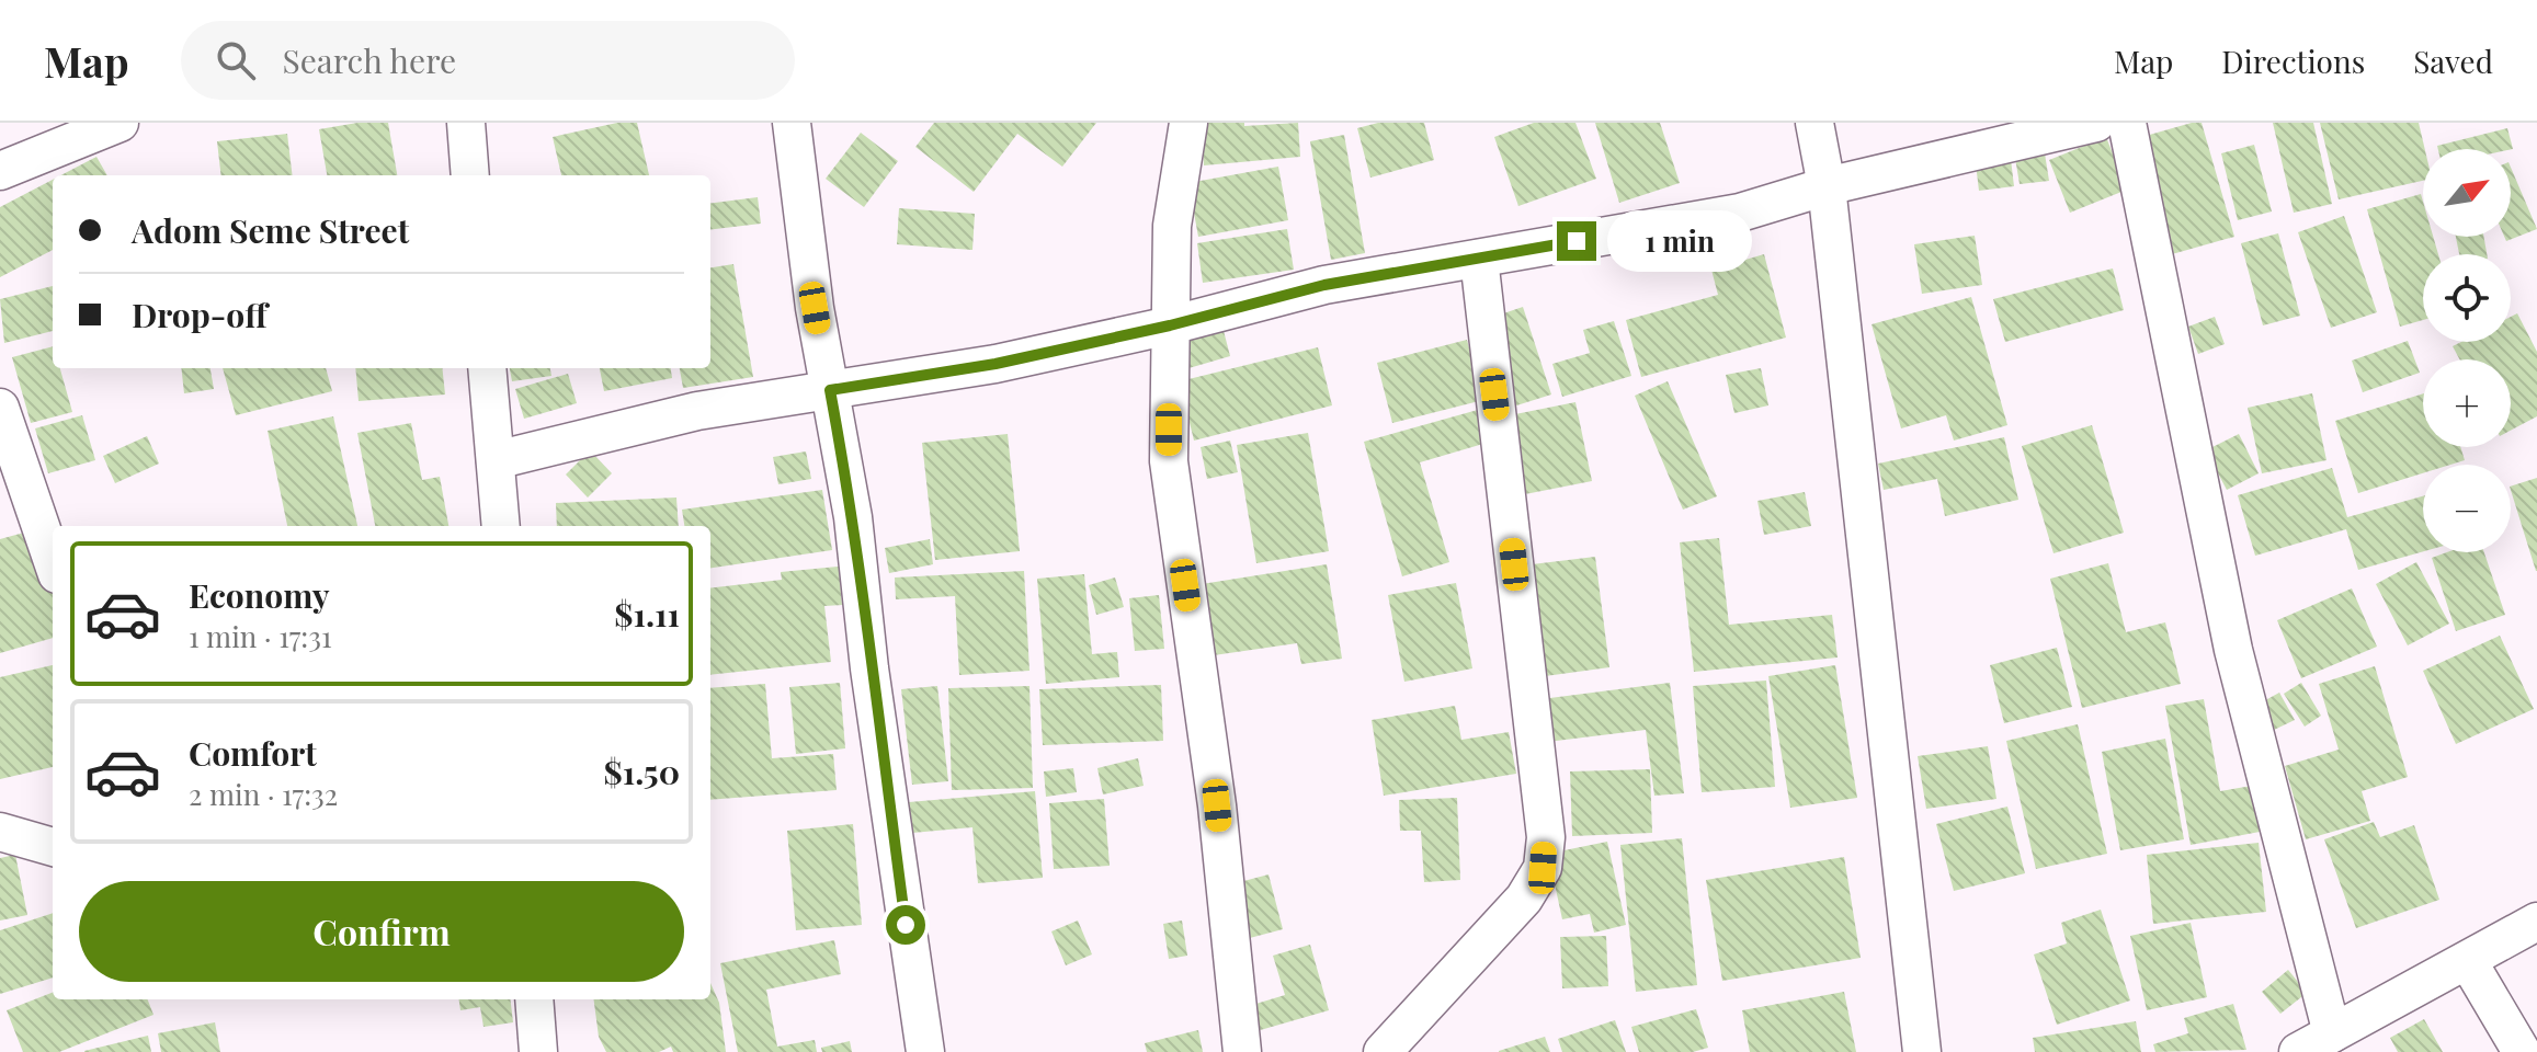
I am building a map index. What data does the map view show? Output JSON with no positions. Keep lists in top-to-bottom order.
{
  "north": "top right",
  "page": {
    "header": "Map",
    "search": "Search here",
    "nav": ["Map", "Directions", "Saved"],
    "map_buttons": ["+", "−"],
    "banner": ["Adom Seme Street", "Drop-off"],
    "bubble": "1 min",
    "list": [
      {
        "name": "Economy",
        "note": "1 min · 17:31",
        "value": "$1.11"
      },
      {
        "name": "Comfort",
        "note": "2 min · 17:32",
        "value": "$1.50"
      }
    ],
    "buttons": "Confirm"
  }
}
